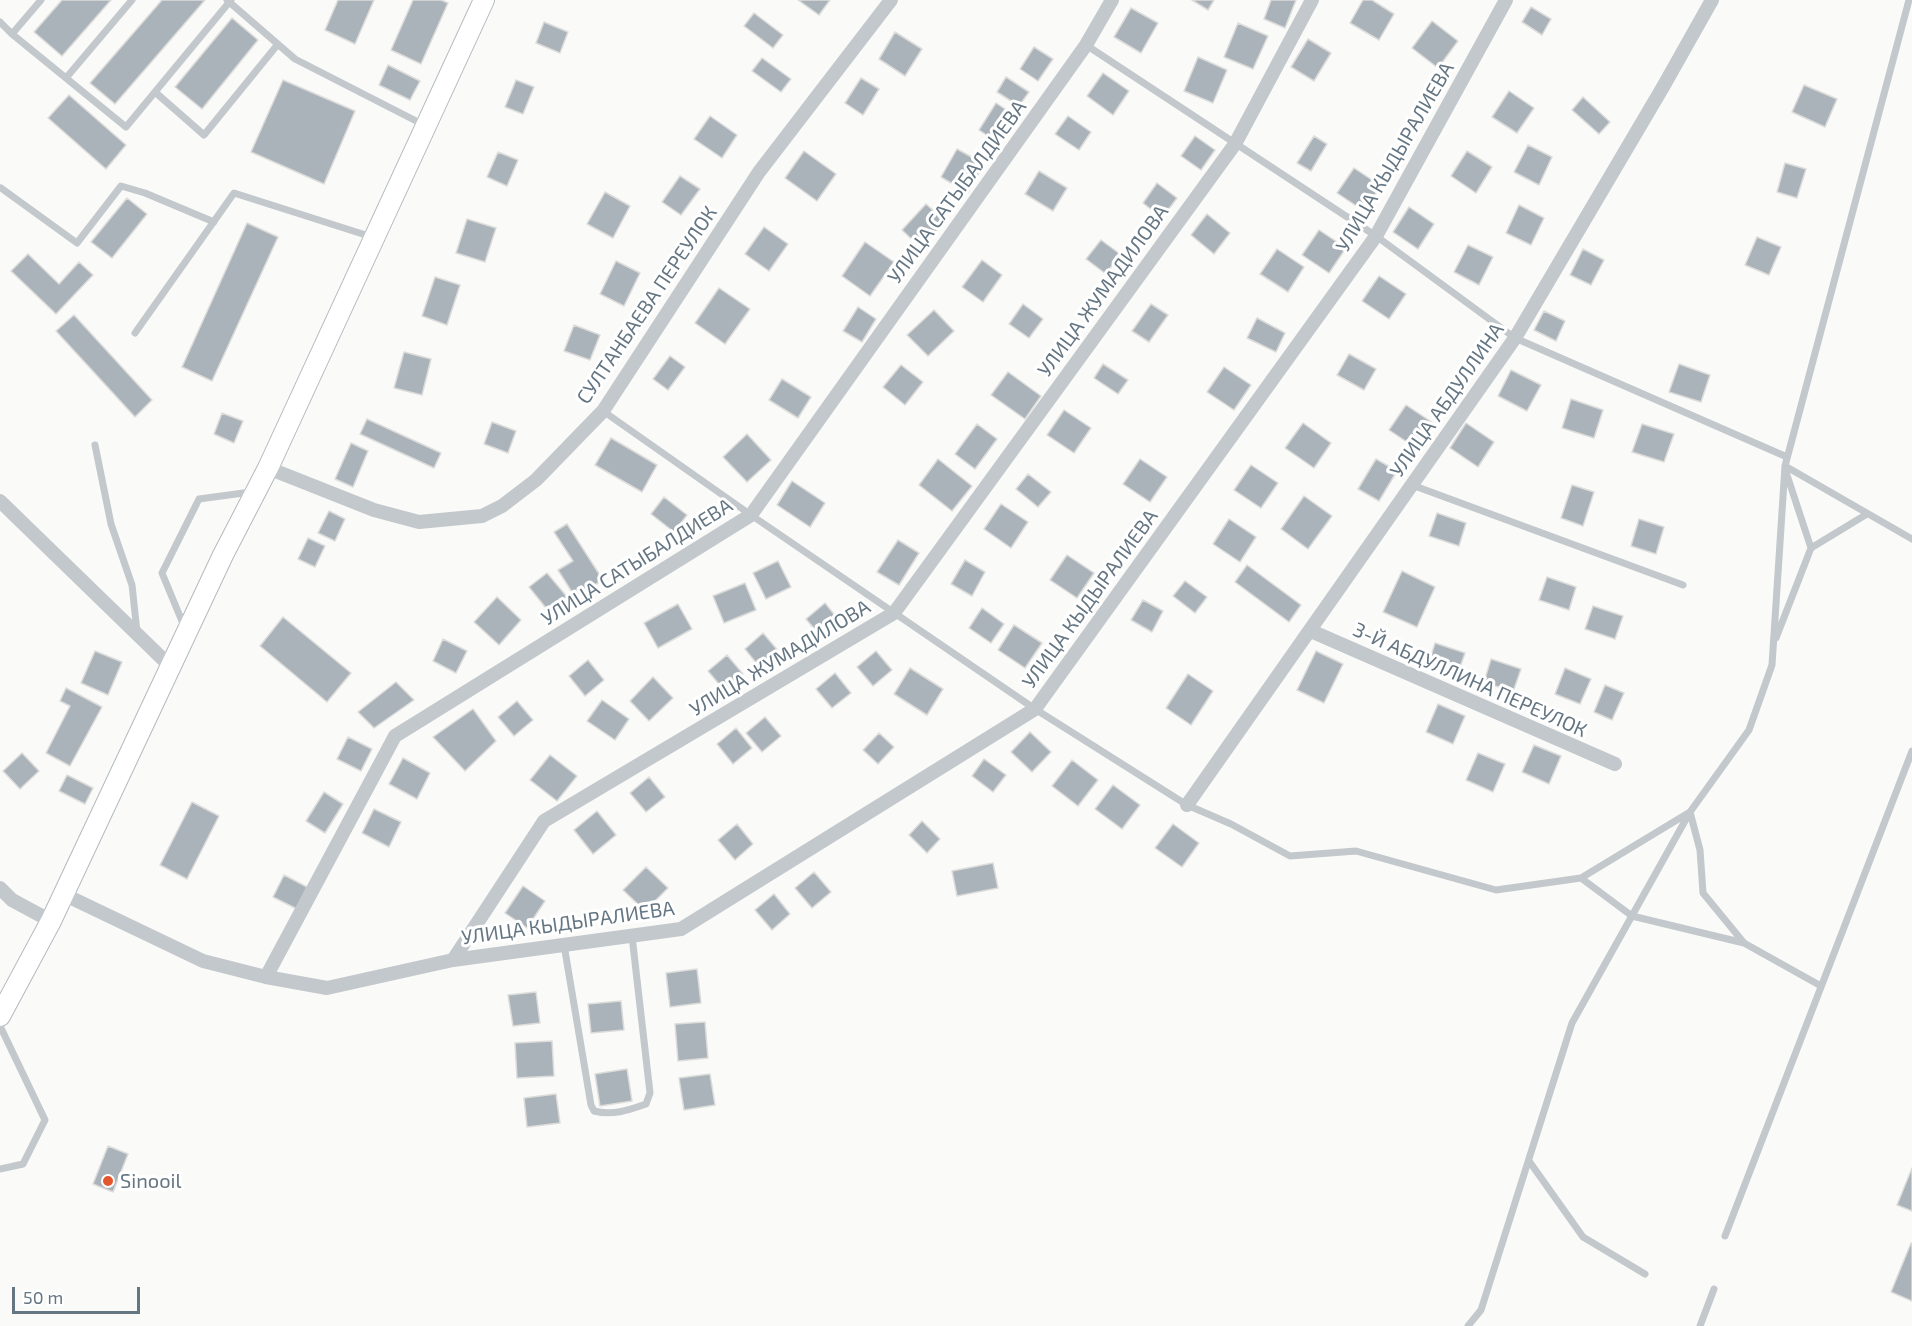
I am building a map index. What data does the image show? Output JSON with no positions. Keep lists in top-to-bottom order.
{
  "streets": {
    "street": [
      "УЛИЦА КЫДЫРАЛИЕВА",
      "УЛИЦА САТЫБАЛДИЕВА",
      "УЛИЦА ЖУМАДИЛОВА",
      "СУЛТАНБАЕВА ПЕРЕУЛОК",
      "УЛИЦА АБДУЛЛИНА",
      "3-Й АБДУЛЛИНА ПЕРЕУЛОК"
    ]
  },
  "crossings": [
    ["УЛИЦА КЫДЫРАЛИЕВА", "УЛИЦА ЖУМАДИЛОВА"],
    ["УЛИЦА АБДУЛЛИНА", "3-Й АБДУЛЛИНА ПЕРЕУЛОК"]
  ],
  "places": ["Sinooil"],
  "scale_bar": "50 m"
}
